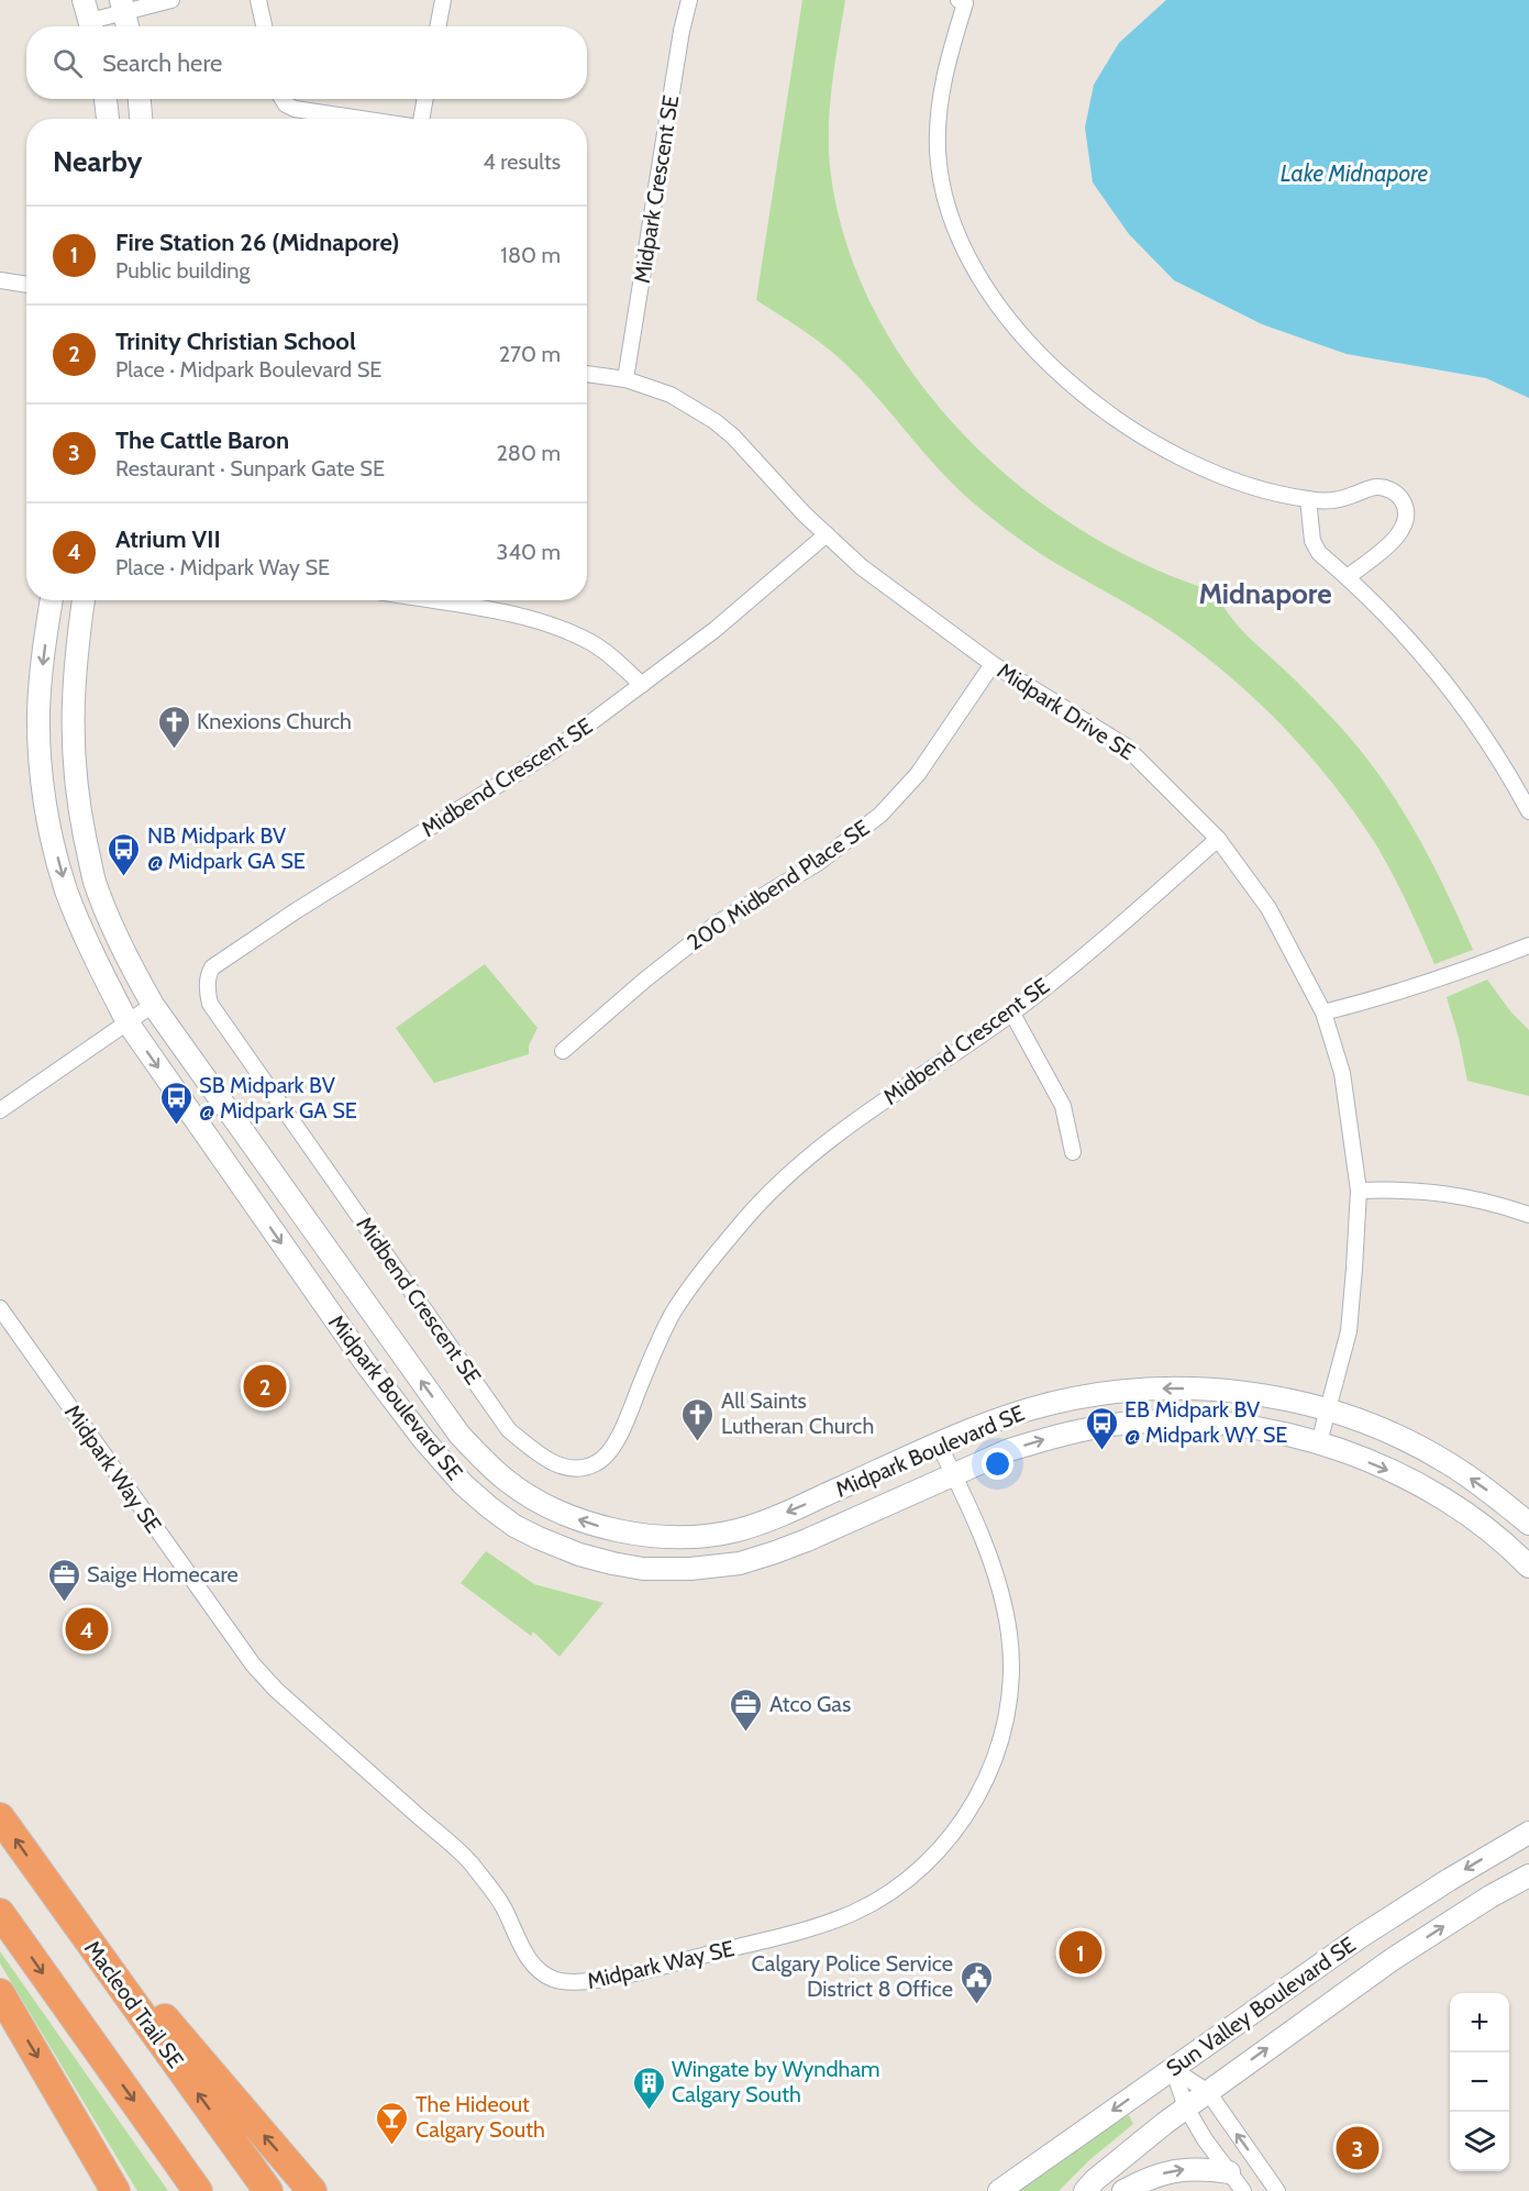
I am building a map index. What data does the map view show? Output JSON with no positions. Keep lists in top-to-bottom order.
{
  "streets": {
    "highway": ["Macleod Trail SE"],
    "street": [
      "Midpark Crescent SE",
      "Midpark Drive SE",
      "Midbend Crescent SE",
      "200 Midbend Place SE",
      "Midpark Boulevard SE",
      "Midpark Way SE",
      "Sun Valley Boulevard SE"
    ]
  },
  "crossings": [
    ["Midpark Crescent SE", "Midpark Drive SE"],
    ["Midpark Drive SE", "Midbend Crescent SE"],
    ["Midpark Drive SE", "200 Midbend Place SE"],
    ["Midpark Drive SE", "Midpark Boulevard SE"],
    ["Midpark Boulevard SE", "Midpark Way SE"]
  ],
  "districts": ["Midnapore"],
  "water": ["Lake Midnapore"],
  "places": {
    "church": ["Knexions Church", "All Saints Lutheran Church"],
    "bus stop": ["NB Midpark BV @ Midpark GA SE", "SB Midpark BV @ Midpark GA SE", "EB Midpark BV @ Midpark WY SE"],
    "office": ["Saige Homecare", "Atco Gas"],
    "public building": ["Calgary Police Service District 8 Office"],
    "building": ["Wingate by Wyndham Calgary South"],
    "bar": ["The Hideout Calgary South"]
  },
  "page": {
    "search": "Search here",
    "heading": ["Nearby", "4 results"],
    "list": [
      {
        "mark": "1",
        "name": "Fire Station 26 (Midnapore)",
        "note": "Public building",
        "value": "180 m"
      },
      {
        "mark": "2",
        "name": "Trinity Christian School",
        "note": "Place · Midpark Boulevard SE",
        "value": "270 m"
      },
      {
        "mark": "3",
        "name": "The Cattle Baron",
        "note": "Restaurant · Sunpark Gate SE",
        "value": "280 m"
      },
      {
        "mark": "4",
        "name": "Atrium VII",
        "note": "Place · Midpark Way SE",
        "value": "340 m"
      }
    ],
    "pins": [
      "2",
      "4",
      "1",
      "3"
    ],
    "map_buttons": ["+", "−"]
  }
}
